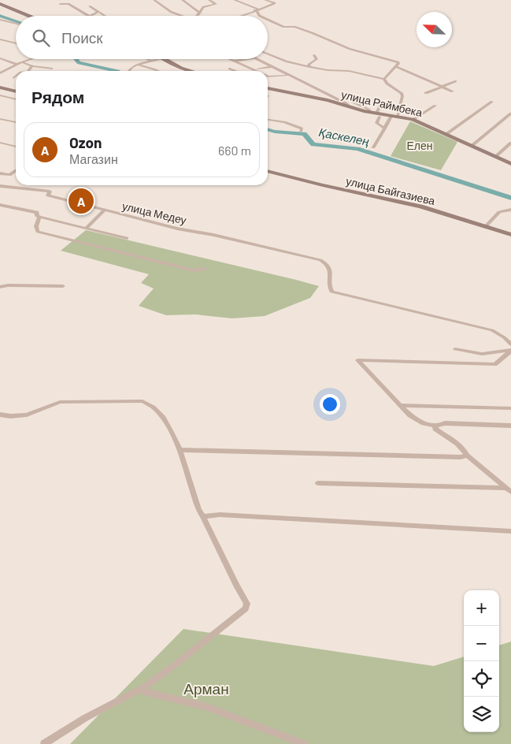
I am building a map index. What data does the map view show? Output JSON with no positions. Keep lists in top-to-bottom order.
{
  "streets": {
    "street": ["улица Раймбека", "улица Байгазиева", "улица Медеу"]
  },
  "water": ["Қаскелең"],
  "parks": ["Елен", "Арман"],
  "north": "top left",
  "page": {
    "search": "Поиск",
    "heading": "Рядом",
    "list": [
      {
        "mark": "A",
        "name": "Ozon",
        "note": "Магазин",
        "value": "660 m"
      }
    ],
    "pins": "A",
    "map_buttons": ["+", "−"]
  }
}
